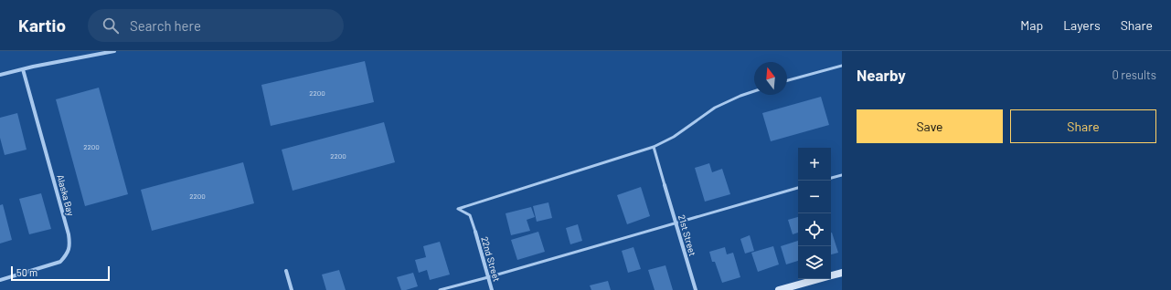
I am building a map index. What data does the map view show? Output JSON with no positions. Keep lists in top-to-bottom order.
{
  "streets": {
    "street": ["Alaska Bay", "21st Street", "22nd Street"]
  },
  "house_numbers": [
    "2200",
    "2200",
    "2200",
    "2200"
  ],
  "scale_bar": "50 m",
  "north": "top",
  "page": {
    "header": "Kartio",
    "search": "Search here",
    "nav": ["Map", "Layers", "Share"],
    "heading": ["Nearby", "0 results"],
    "buttons": ["Save", "Share"],
    "map_buttons": ["+", "−"],
    "scale": "50 m"
  }
}
